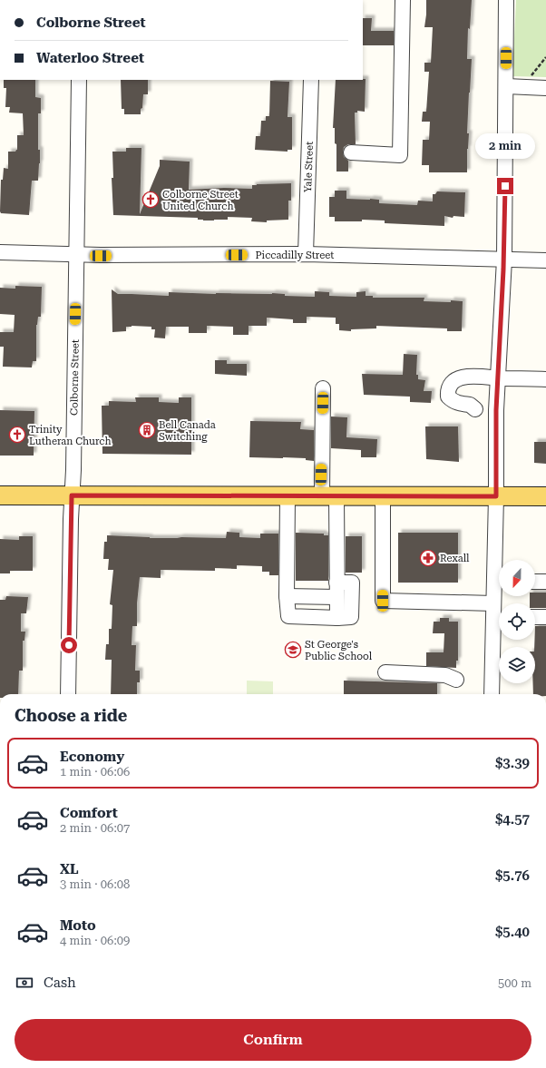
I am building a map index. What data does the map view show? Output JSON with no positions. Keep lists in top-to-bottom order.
{
  "streets": {
    "street": ["Yale Street", "Piccadilly Street", "Colborne Street"]
  },
  "crossings": [
    ["Yale Street", "Piccadilly Street"],
    ["Piccadilly Street", "Colborne Street"]
  ],
  "places": {
    "church": ["Colborne Street United Church", "Trinity Lutheran Church"],
    "building": ["Bell Canada Switching"],
    "pharmacy": ["Rexall"],
    "school or university": ["St George's Public School"]
  },
  "north": "bottom",
  "page": {
    "banner": ["Colborne Street", "Waterloo Street"],
    "bubble": "2 min",
    "heading": "Choose a ride",
    "list": [
      {
        "name": "Economy",
        "note": "1 min · 06:06",
        "value": "$3.39"
      },
      {
        "name": "Comfort",
        "note": "2 min · 06:07",
        "value": "$4.57"
      },
      {
        "name": "XL",
        "note": "3 min · 06:08",
        "value": "$5.76"
      },
      {
        "name": "Moto",
        "note": "4 min · 06:09",
        "value": "$5.40"
      }
    ],
    "pay": ["Cash", "500 m"],
    "buttons": "Confirm"
  }
}
